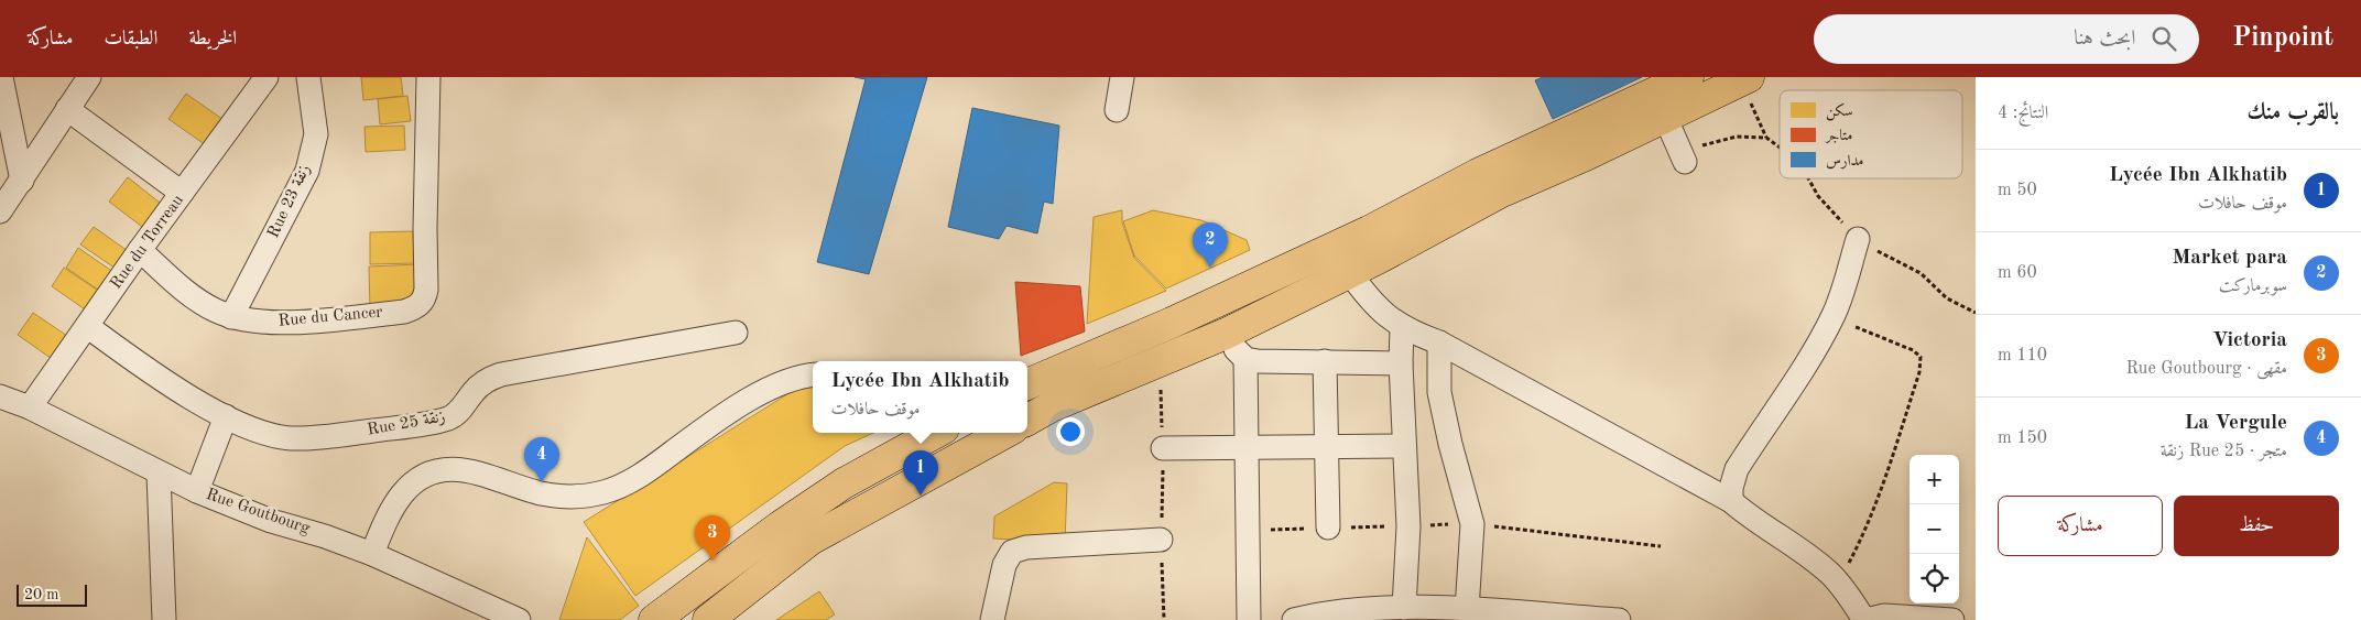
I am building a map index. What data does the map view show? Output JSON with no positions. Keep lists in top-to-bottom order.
{
  "streets": {
    "street": [
      "Rue 23 زنقة",
      "Rue du Torreau",
      "Rue du Cancer",
      "Rue 25 زنقة",
      "Rue Goutbourg"
    ]
  },
  "crossings": [
    ["Rue 23 زنقة", "Rue du Cancer"],
    ["Rue du Torreau", "Rue du Cancer"],
    ["Rue du Torreau", "Rue 25 زنقة"],
    ["Rue du Torreau", "Rue Goutbourg"]
  ],
  "legend": ["سكن", "متاجر", "مدارس"],
  "scale_bar": "20 m",
  "page": {
    "header": "Pinpoint",
    "search": "ابحث هنا",
    "nav": ["الخريطة", "الطبقات", "مشاركة"],
    "heading": ["بالقرب منك", "النتائج: 4"],
    "list": [
      {
        "mark": "1",
        "name": "Lycée Ibn Alkhatib",
        "note": "موقف حافلات",
        "value": "50 m"
      },
      {
        "mark": "2",
        "name": "Market para",
        "note": "سوبرماركت",
        "value": "60 m"
      },
      {
        "mark": "3",
        "name": "Victoria",
        "note": "مقهى · Rue Goutbourg",
        "value": "110 m"
      },
      {
        "mark": "4",
        "name": "La Vergule",
        "note": "متجر · Rue 25 زنقة",
        "value": "150 m"
      }
    ],
    "pins": [
      "2",
      "4",
      "1",
      "3"
    ],
    "popup": ["Lycée Ibn Alkhatib", "موقف حافلات"],
    "map_buttons": ["+", "−"],
    "buttons": ["حفظ", "مشاركة"],
    "scale": "20 m"
  }
}
